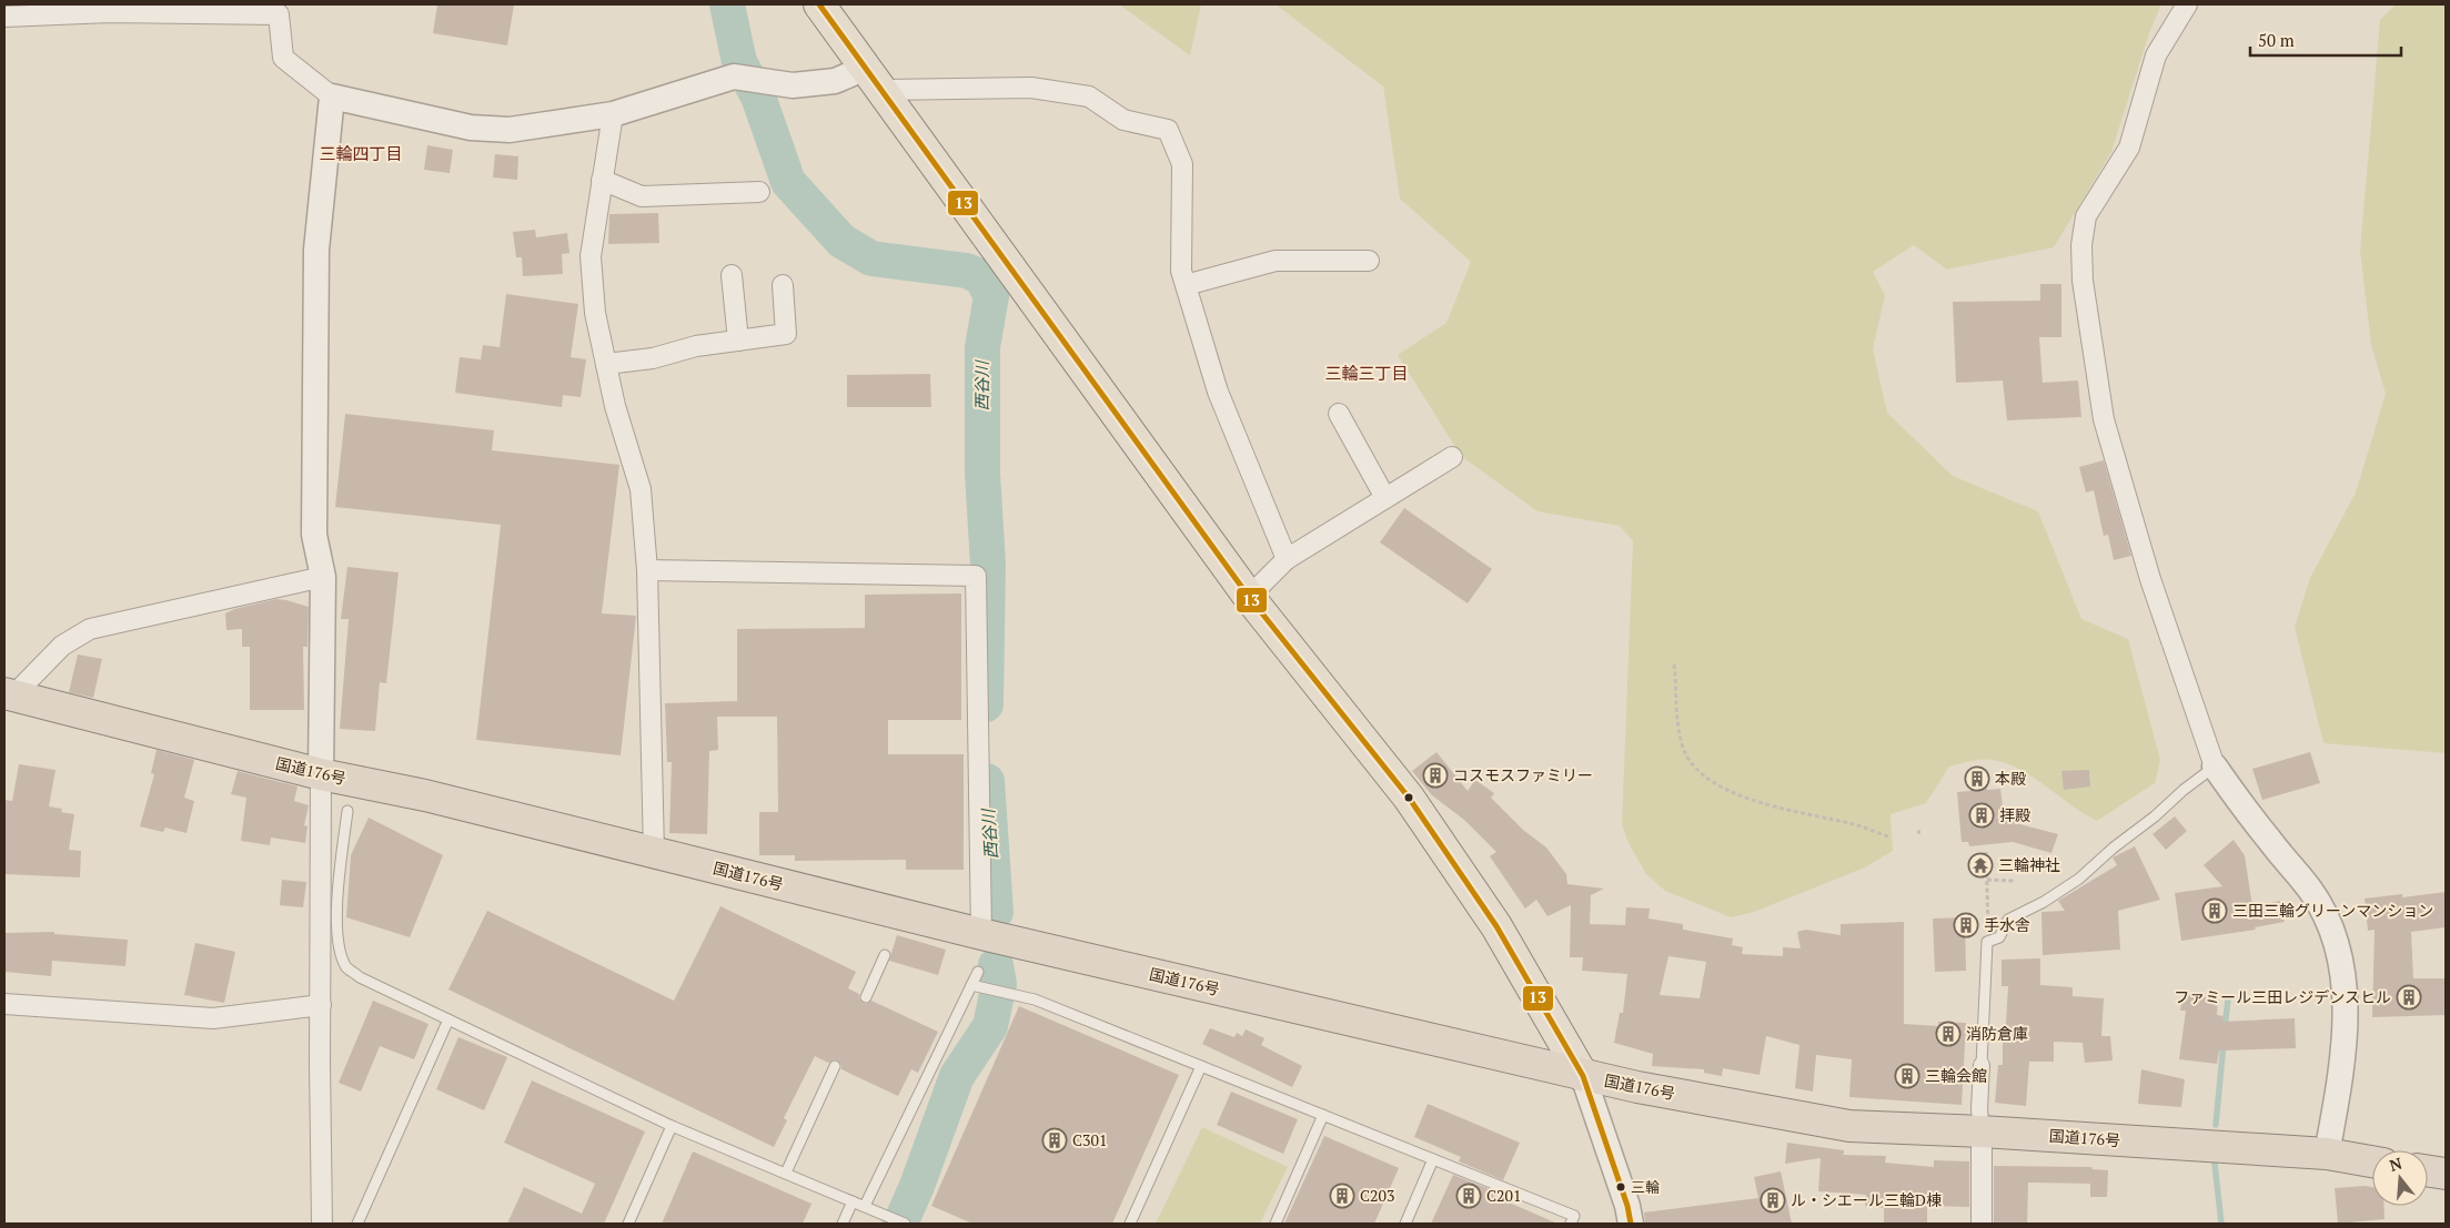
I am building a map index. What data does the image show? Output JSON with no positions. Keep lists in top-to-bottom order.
{
  "streets": {
    "highway": ["国道176号"]
  },
  "districts": ["三輪四丁目", "三輪三丁目"],
  "water": ["西谷川"],
  "places": {
    "building": [
      "コスモスファミリー",
      "本殿",
      "拝殿",
      "三田三輪グリーンマンション",
      "手水舎",
      "ファミール三田レジデンスヒル",
      "消防倉庫",
      "三輪会館",
      "C301",
      "C203",
      "C201",
      "ル・シエール三輪D棟"
    ],
    "temple": ["三輪神社"],
    "other": ["三輪"]
  },
  "lines": ["transit line 13"],
  "scale_bar": "50 m",
  "north": "top"
}
